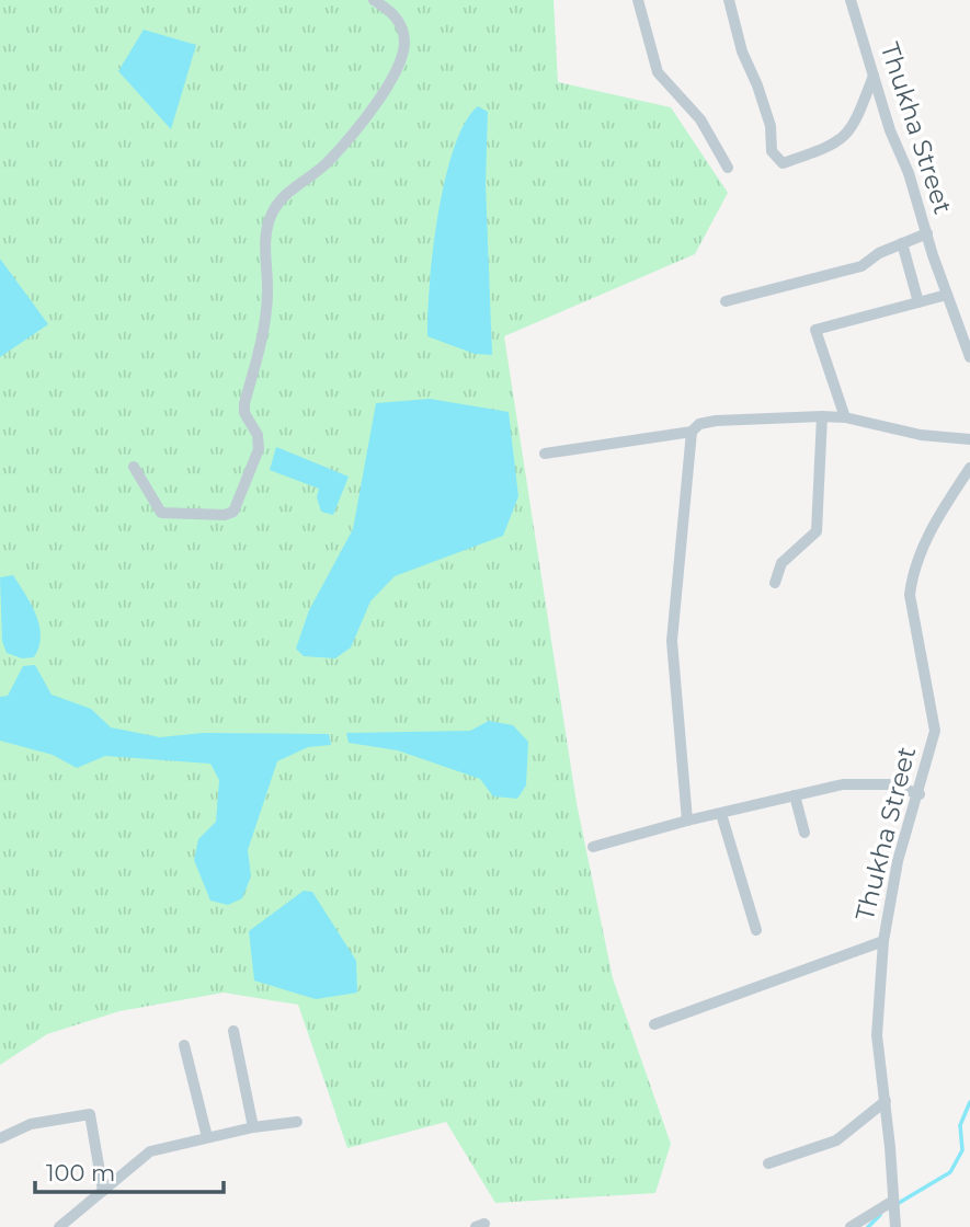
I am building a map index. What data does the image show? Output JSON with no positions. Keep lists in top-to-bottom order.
{
  "streets": {
    "street": ["Thukha Street"]
  },
  "scale_bar": "100 m"
}
